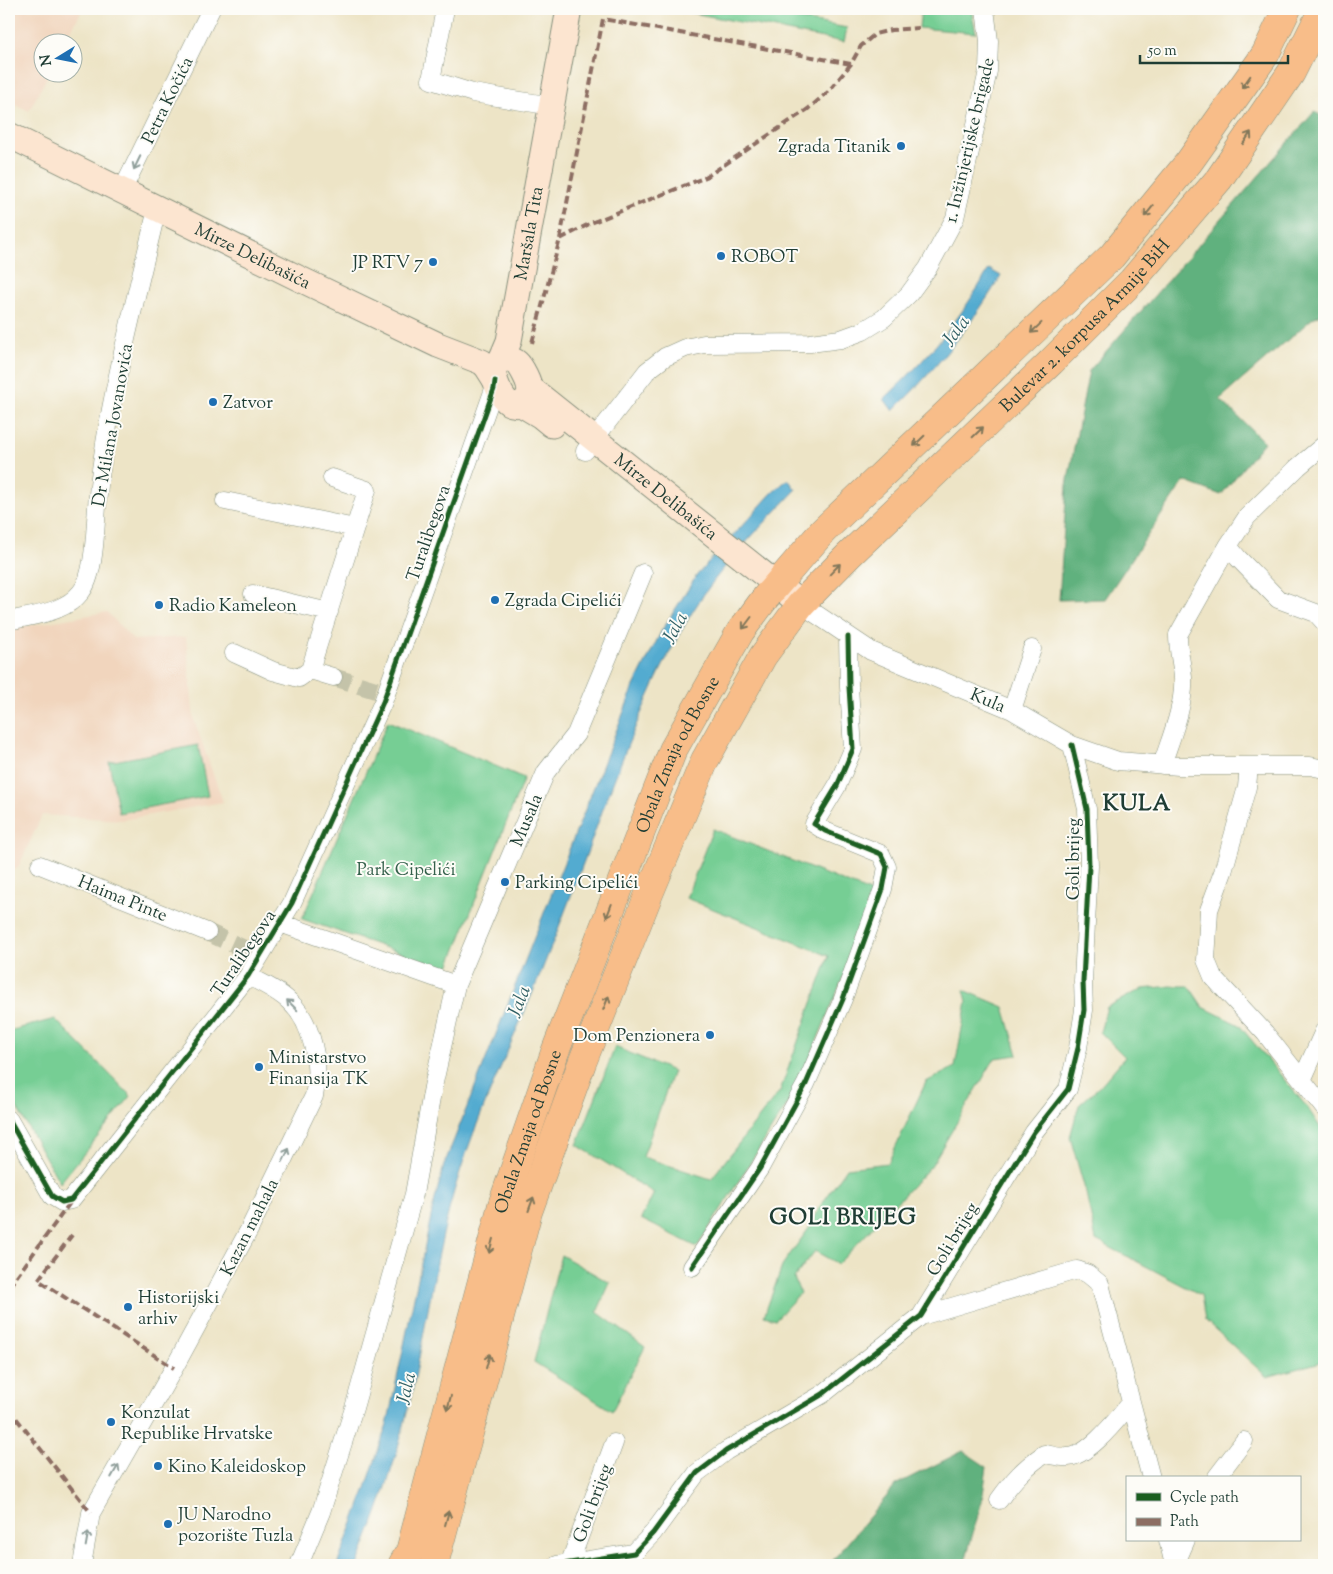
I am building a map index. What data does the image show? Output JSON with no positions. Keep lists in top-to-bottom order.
{
  "streets": {
    "main road": [
      "Maršala Tita",
      "Mirze Delibašića",
      "Bulevar 2. korpusa Armije BiH",
      "Obala Zmaja od Bosne"
    ],
    "street": [
      "Petra Kočića",
      "1. Inžinjerijske brigade",
      "Dr Milana Jovanovića",
      "Turalibegova",
      "Kula",
      "Musala",
      "Goli brijeg",
      "Haima Pinte",
      "Kazan mahala"
    ]
  },
  "crossings": [
    ["Petra Kočića", "Mirze Delibašića"],
    ["1. Inžinjerijske brigade", "Mirze Delibašića"],
    ["Maršala Tita", "Mirze Delibašića"],
    ["Maršala Tita", "Turalibegova"],
    ["Mirze Delibašića", "Bulevar 2. korpusa Armije BiH"],
    ["Mirze Delibašića", "Dr Milana Jovanovića"],
    ["Mirze Delibašića", "Turalibegova"],
    ["Mirze Delibašića", "Kula"],
    ["Mirze Delibašića", "Obala Zmaja od Bosne"],
    ["Bulevar 2. korpusa Armije BiH", "Kula"],
    ["Bulevar 2. korpusa Armije BiH", "Obala Zmaja od Bosne"],
    ["Turalibegova", "Kazan mahala"],
    ["Kula", "Obala Zmaja od Bosne"],
    ["Kula", "Goli brijeg"]
  ],
  "one_way": ["Petra Kočića", "Kazan mahala"],
  "districts": ["KULA", "GOLI BRIJEG"],
  "water": ["Jala"],
  "parks": ["Park Cipelići"],
  "places": [
    "Zgrada Titanik",
    "ROBOT",
    "JP RTV 7",
    "Zatvor",
    "Zgrada Cipelići",
    "Radio Kameleon",
    "Parking Cipelići",
    "Dom Penzionera",
    "Ministarstvo Finansija TK",
    "Historijski arhiv",
    "Konzulat Republike Hrvatske",
    "Kino Kaleidoskop",
    "JU Narodno pozorište Tuzla"
  ],
  "legend": ["Cycle path", "Path"],
  "scale_bar": "50 m",
  "north": "left"
}
